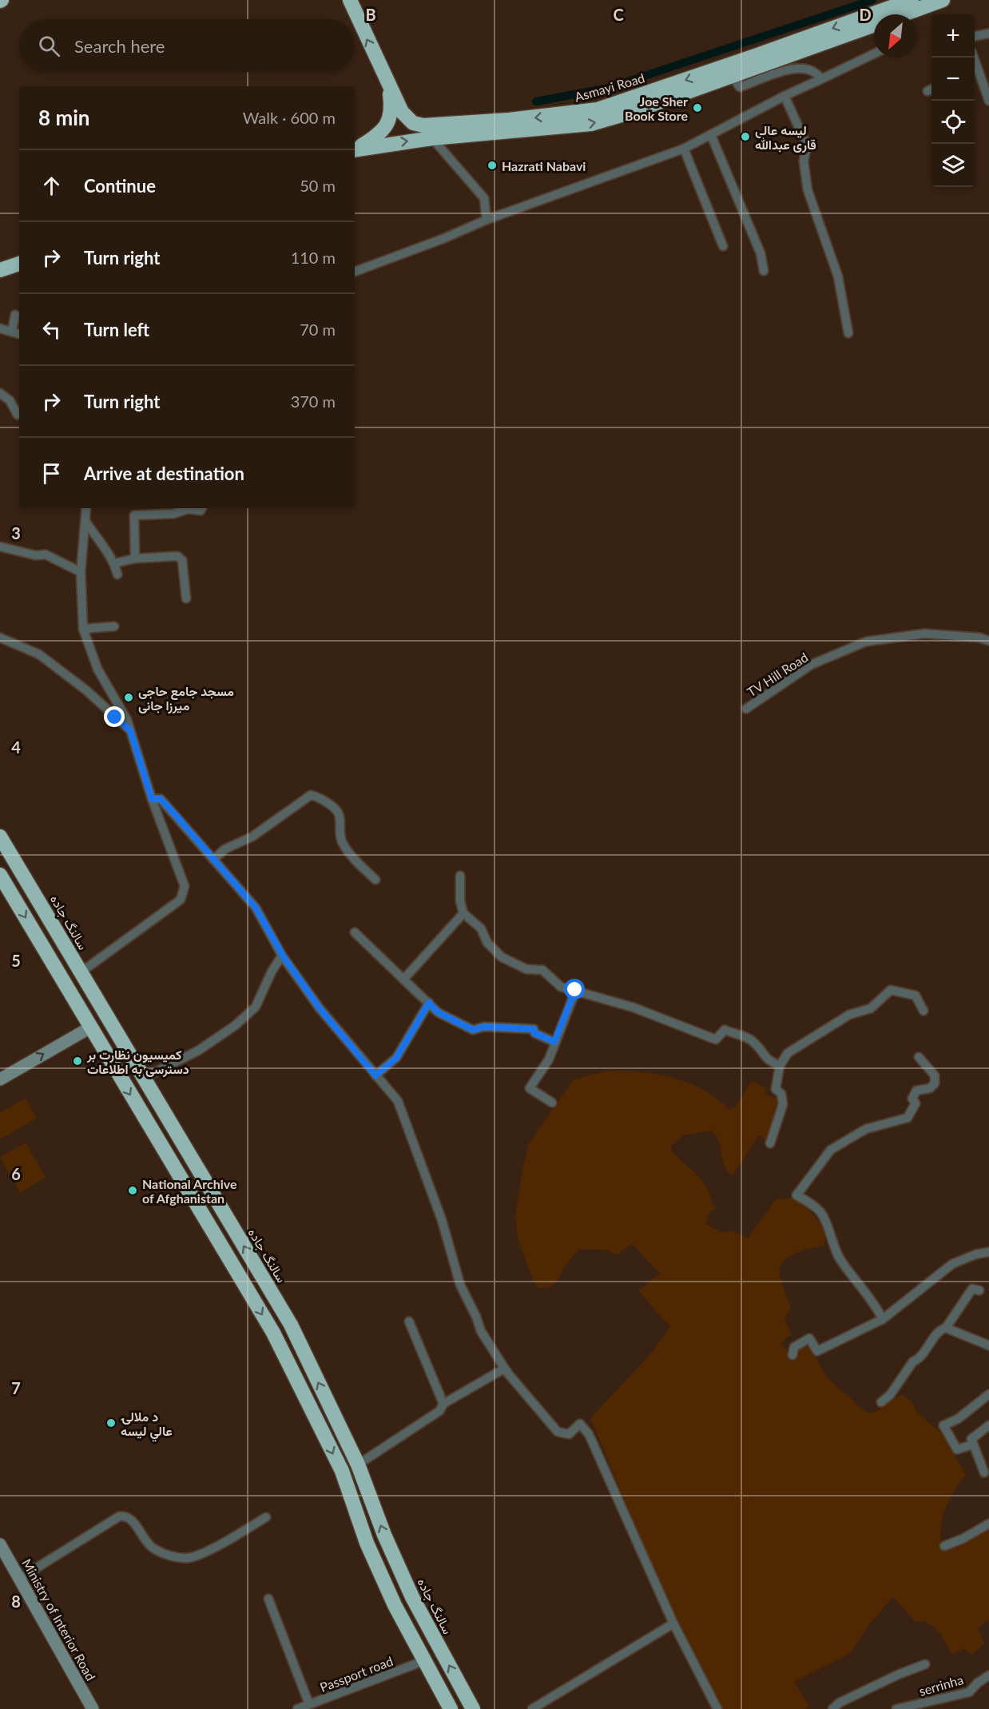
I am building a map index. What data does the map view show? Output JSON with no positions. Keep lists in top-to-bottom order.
{
  "streets": {
    "highway": ["Asmayi Road", "سالنگ جاده"],
    "street": [
      "TV Hill Road",
      "Ministry of Interior Road",
      "Passport road",
      "serrinha"
    ]
  },
  "places": [
    "Joe Sher Book Store",
    "لیسه عالی قاری عبدالله",
    "Hazrati Nabavi",
    "مسجد جامع حاجی میرزا جانی",
    "کمیسیون نظارت بر دسترسی به اطلاعات",
    "National Archive of Afghanistan",
    "د ملالۍ عالي لیسه"
  ],
  "north": "bottom left",
  "page": {
    "map_buttons": ["+", "−"],
    "search": "Search here",
    "heading": ["8 min", "Walk · 600 m"],
    "list": [
      ["Continue", "50 m"],
      ["Turn right", "110 m"],
      ["Turn left", "70 m"],
      ["Turn right", "370 m"],
      "Arrive at destination"
    ]
  },
  "grid": {
    "columns": ["B", "C", "D"],
    "rows": [
      "3",
      "4",
      "5",
      "6",
      "7",
      "8"
    ]
  }
}
